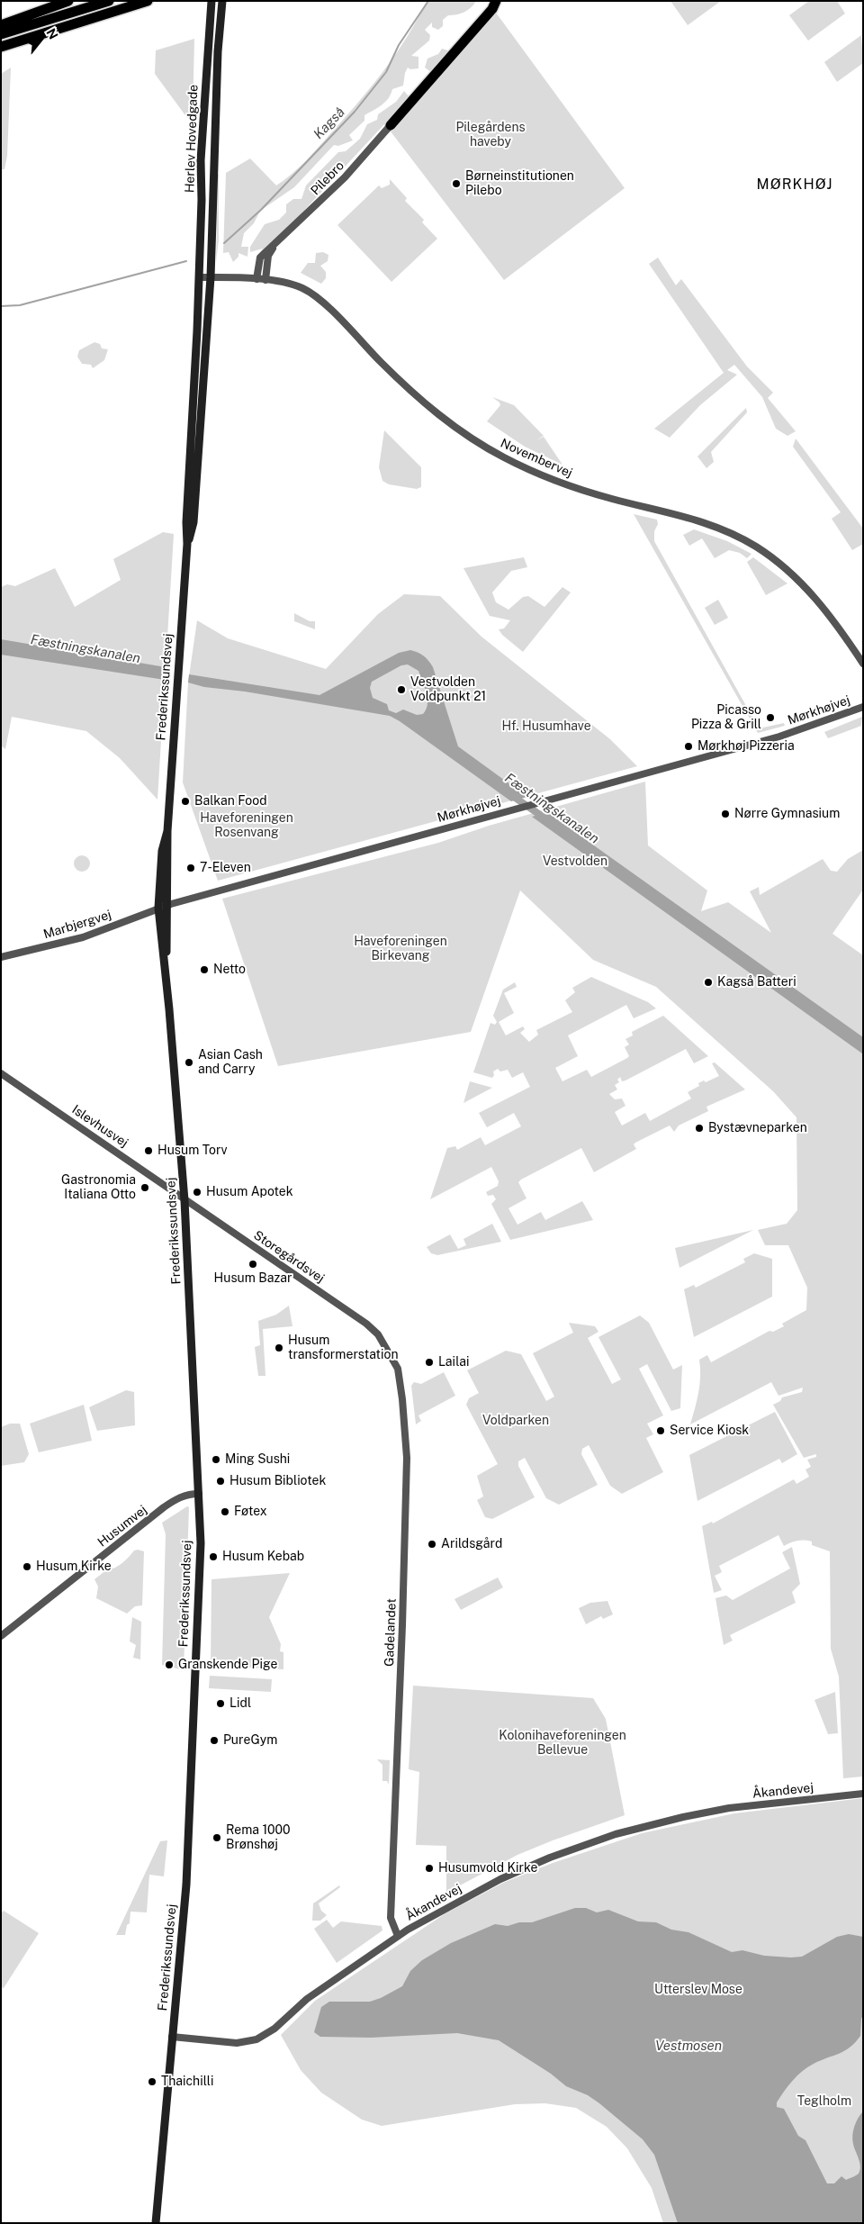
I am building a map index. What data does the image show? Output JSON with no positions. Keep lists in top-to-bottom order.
{
  "streets": {
    "main road": ["Herlev Hovedgade", "Frederikssundsvej"],
    "street": [
      "Pilebro",
      "Novembervej",
      "Mørkhøjvej",
      "Marbjergvej",
      "Islevhusvej",
      "Storegårdsvej",
      "Husumvej",
      "Gadelandet",
      "Åkandevej"
    ]
  },
  "crossings": [
    ["Herlev Hovedgade", "Novembervej"],
    ["Herlev Hovedgade", "Frederikssundsvej"],
    ["Pilebro", "Novembervej"],
    ["Novembervej", "Frederikssundsvej"],
    ["Frederikssundsvej", "Mørkhøjvej"],
    ["Frederikssundsvej", "Marbjergvej"],
    ["Frederikssundsvej", "Islevhusvej"],
    ["Frederikssundsvej", "Storegårdsvej"],
    ["Frederikssundsvej", "Husumvej"],
    ["Frederikssundsvej", "Åkandevej"],
    ["Mørkhøjvej", "Marbjergvej"],
    ["Islevhusvej", "Storegårdsvej"],
    ["Storegårdsvej", "Gadelandet"],
    ["Gadelandet", "Åkandevej"]
  ],
  "districts": ["MØRKHØJ"],
  "water": ["Kagså", "Fæstningskanalen", "Vestmosen"],
  "parks": [
    "Pilegårdens haveby",
    "Hf. Husumhave",
    "Haveforeningen Rosenvang",
    "Vestvolden",
    "Haveforeningen Birkevang",
    "Voldparken",
    "Kolonihaveforeningen Bellevue",
    "Utterslev Mose",
    "Teglholm"
  ],
  "places": [
    "Børneinstitutionen Pilebo",
    "Vestvolden Voldpunkt 21",
    "Picasso Pizza & Grill",
    "Mørkhøj Pizzeria",
    "Balkan Food",
    "Nørre Gymnasium",
    "7-Eleven",
    "Netto",
    "Kagså Batteri",
    "Asian Cash and Carry",
    "Bystævneparken",
    "Husum Torv",
    "Gastronomia Italiana Otto",
    "Husum Apotek",
    "Husum Bazar",
    "Husum transformerstation",
    "Lailai",
    "Service Kiosk",
    "Ming Sushi",
    "Husum Bibliotek",
    "Føtex",
    "Arildsgård",
    "Husum Kebab",
    "Husum Kirke",
    "Granskende Pige",
    "Lidl",
    "PureGym",
    "Rema 1000 Brønshøj",
    "Husumvold Kirke",
    "Thaichilli"
  ],
  "north": "top right"
}
